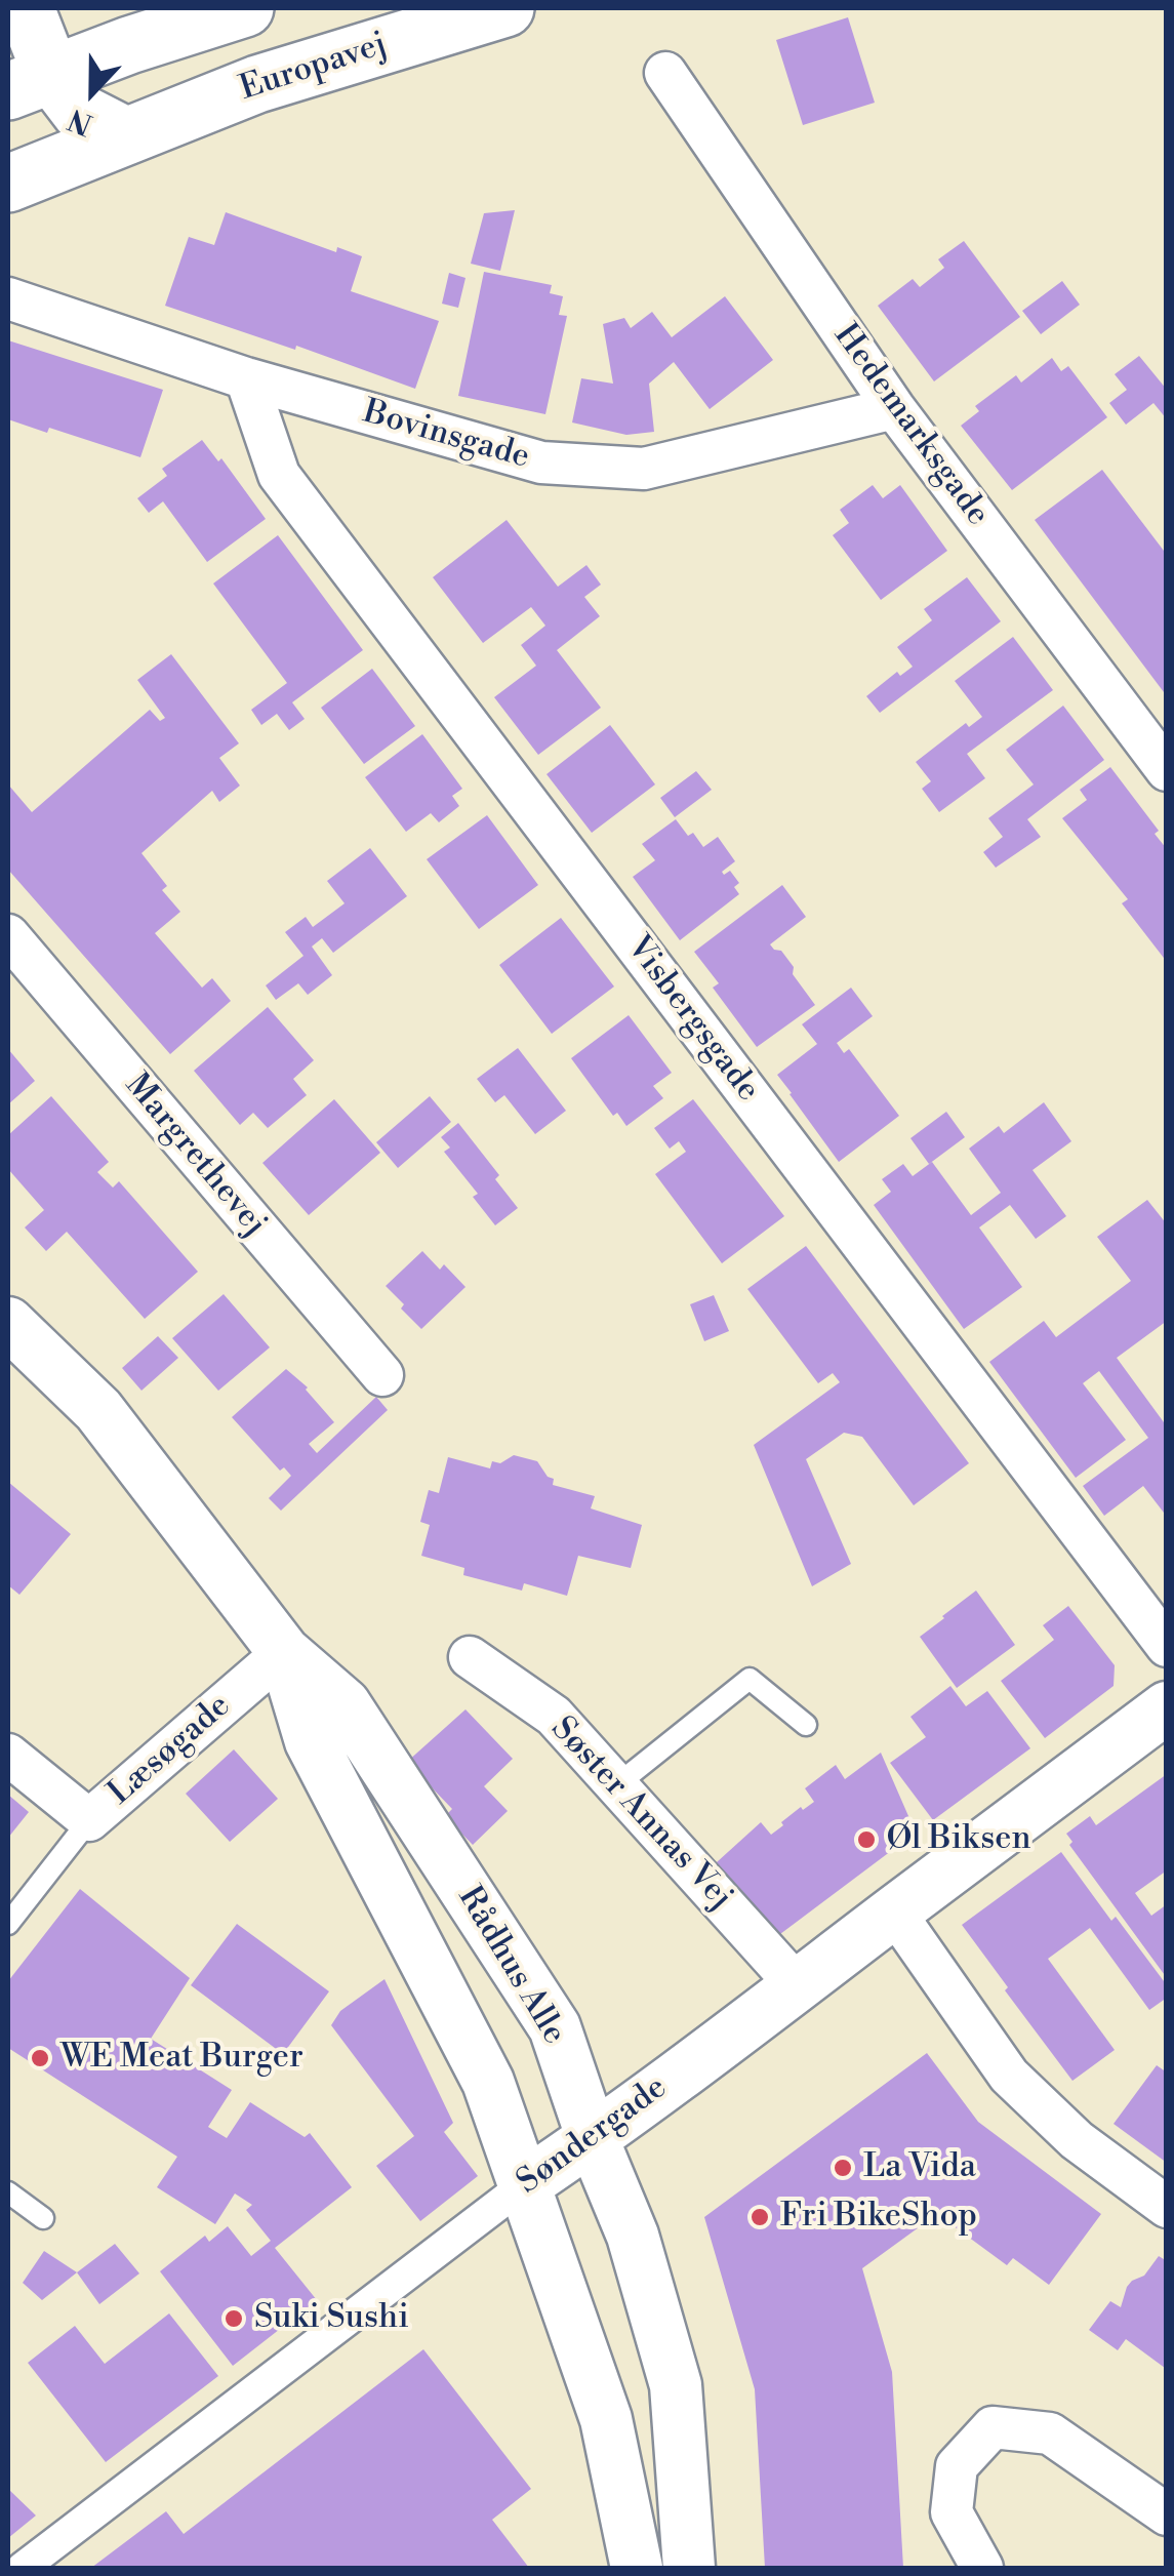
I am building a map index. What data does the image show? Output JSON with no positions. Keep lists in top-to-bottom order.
{
  "streets": {
    "main road": ["Europavej"],
    "street": [
      "Hedemarksgade",
      "Bovinsgade",
      "Visbergsgade",
      "Margrethevej",
      "Læsøgade",
      "Søster Annas Vej",
      "Rådhus Alle",
      "Søndergade"
    ]
  },
  "crossings": [
    ["Hedemarksgade", "Bovinsgade"],
    ["Bovinsgade", "Visbergsgade"],
    ["Læsøgade", "Rådhus Alle"],
    ["Søster Annas Vej", "Søndergade"],
    ["Rådhus Alle", "Søndergade"]
  ],
  "places": [
    "Øl Biksen",
    "WE Meat Burger",
    "La Vida",
    "Fri BikeShop",
    "Suki Sushi"
  ],
  "north": "bottom"
}
